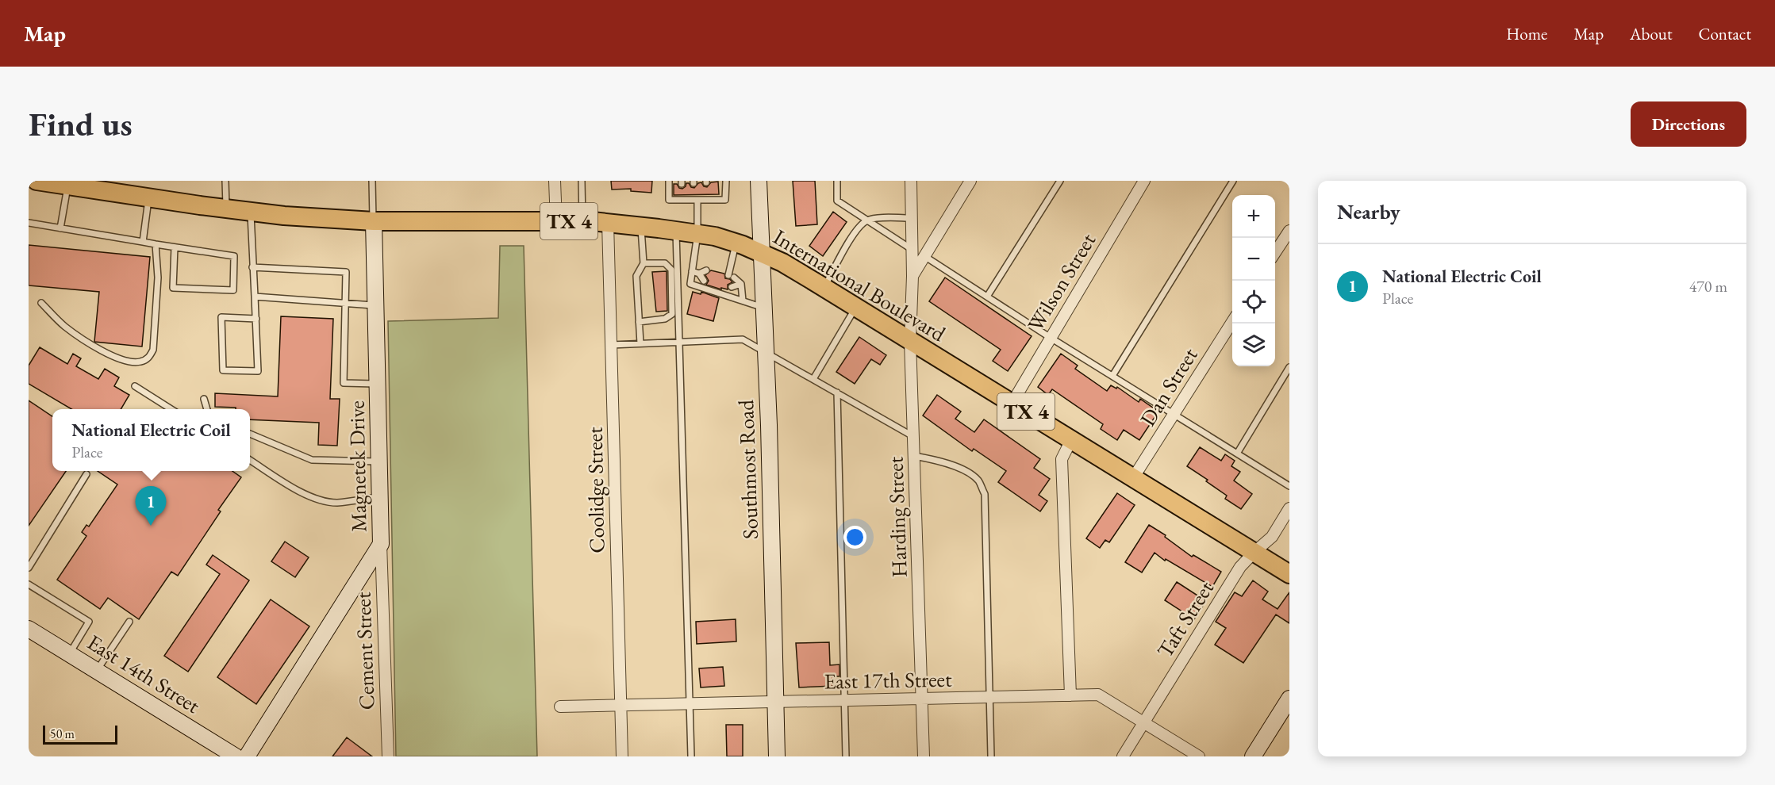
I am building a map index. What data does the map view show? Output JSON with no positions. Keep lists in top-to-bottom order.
{
  "streets": {
    "main road": ["TX 4", "International Boulevard"],
    "street": [
      "Wilson Street",
      "Dan Street",
      "Magnetek Drive",
      "Southmost Road",
      "Coolidge Street",
      "Harding Street",
      "Taft Street",
      "Cement Street",
      "East 14th Street",
      "East 17th Street"
    ]
  },
  "crossings": [
    ["Wilson Street", "International Boulevard"],
    ["International Boulevard", "Dan Street"],
    ["International Boulevard", "Magnetek Drive"],
    ["International Boulevard", "Southmost Road"],
    ["International Boulevard", "Coolidge Street"],
    ["International Boulevard", "Harding Street"],
    ["International Boulevard", "Taft Street"],
    ["Magnetek Drive", "Cement Street"],
    ["Southmost Road", "East 17th Street"],
    ["Coolidge Street", "East 17th Street"],
    ["Harding Street", "East 17th Street"],
    ["Taft Street", "East 17th Street"]
  ],
  "scale_bar": "50 m",
  "page": {
    "header": "Map",
    "nav": [
      "Home",
      "Map",
      "About",
      "Contact"
    ],
    "buttons": "Directions",
    "title": "Find us",
    "heading": "Nearby",
    "map_buttons": ["+", "−"],
    "list": [
      {
        "mark": "1",
        "name": "National Electric Coil",
        "note": "Place",
        "value": "470 m"
      }
    ],
    "popup": ["National Electric Coil", "Place"],
    "pins": "1",
    "scale": "50 m"
  }
}
